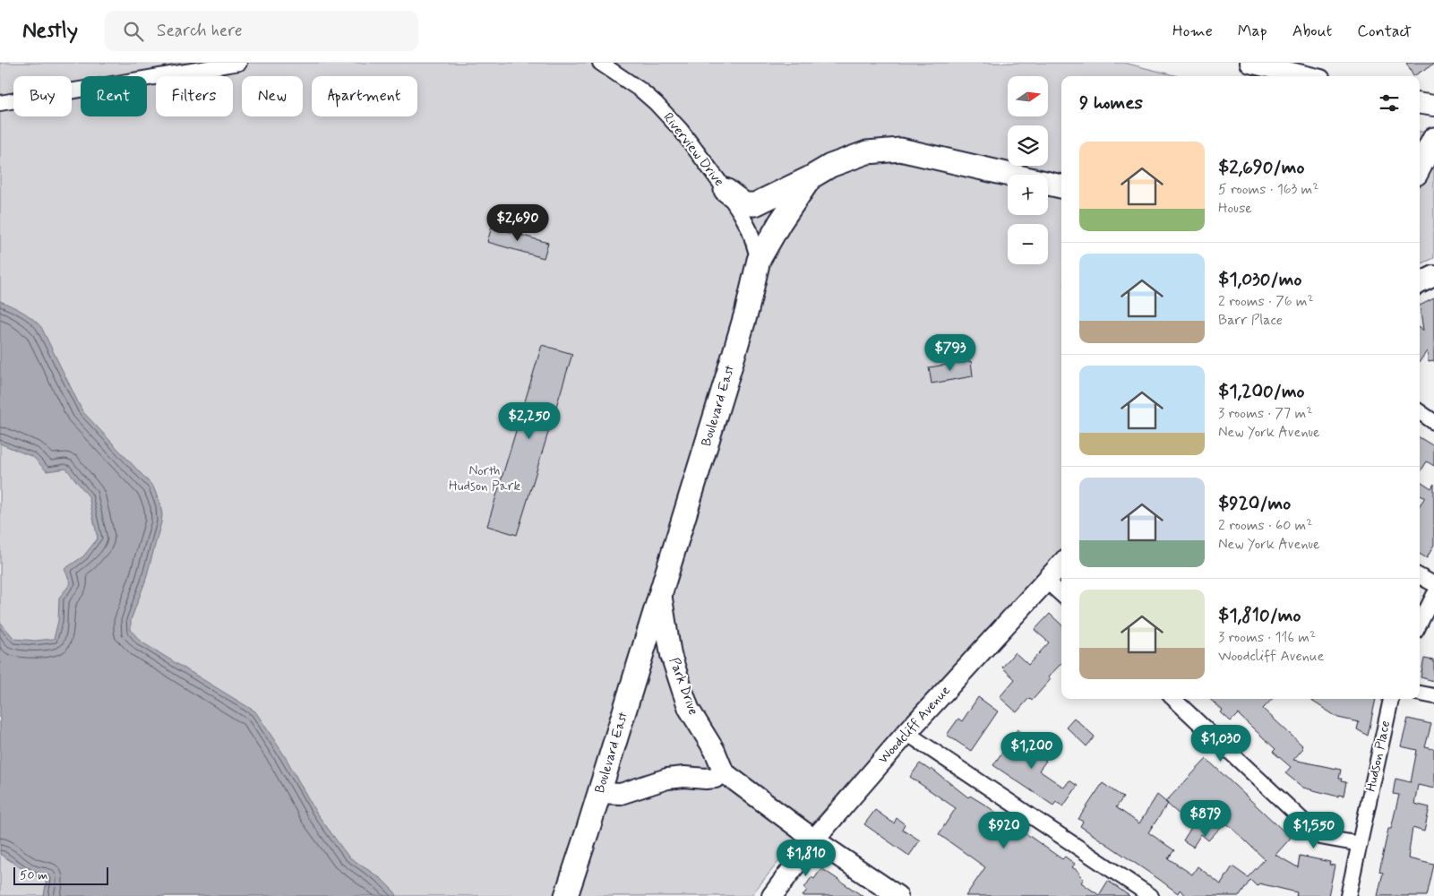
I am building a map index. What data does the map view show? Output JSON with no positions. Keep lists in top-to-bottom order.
{
  "streets": {
    "main road": ["Boulevard East", "Park Drive", "Woodcliff Avenue"],
    "street": ["Riverview Drive", "Hudson Place"]
  },
  "crossings": [
    ["Riverview Drive", "Boulevard East"],
    ["Boulevard East", "Park Drive"]
  ],
  "parks": ["North Hudson Park"],
  "scale_bar": "50 m",
  "north": "right",
  "page": {
    "header": "Nestly",
    "search": "Search here",
    "nav": [
      "Home",
      "Map",
      "About",
      "Contact"
    ],
    "map_buttons": ["+", "−"],
    "chip": [
      "Buy",
      "Rent",
      "Filters",
      "New",
      "Apartment"
    ],
    "heading": "9 homes",
    "list": [
      {
        "name": "$2,690/mo",
        "note": "5 rooms · 163 m² · House"
      },
      {
        "name": "$1,030/mo",
        "note": "2 rooms · 76 m² · Barr Place"
      },
      {
        "name": "$1,200/mo",
        "note": "3 rooms · 77 m² · New York Avenue"
      },
      {
        "name": "$920/mo",
        "note": "2 rooms · 60 m² · New York Avenue"
      },
      {
        "name": "$1,810/mo",
        "note": "3 rooms · 116 m² · Woodcliff Avenue"
      }
    ],
    "price": [
      "$2,690",
      "$793",
      "$2,250",
      "$1,030",
      "$1,200",
      "$879",
      "$920",
      "$1,550",
      "$1,810"
    ],
    "scale": "50 m"
  }
}
